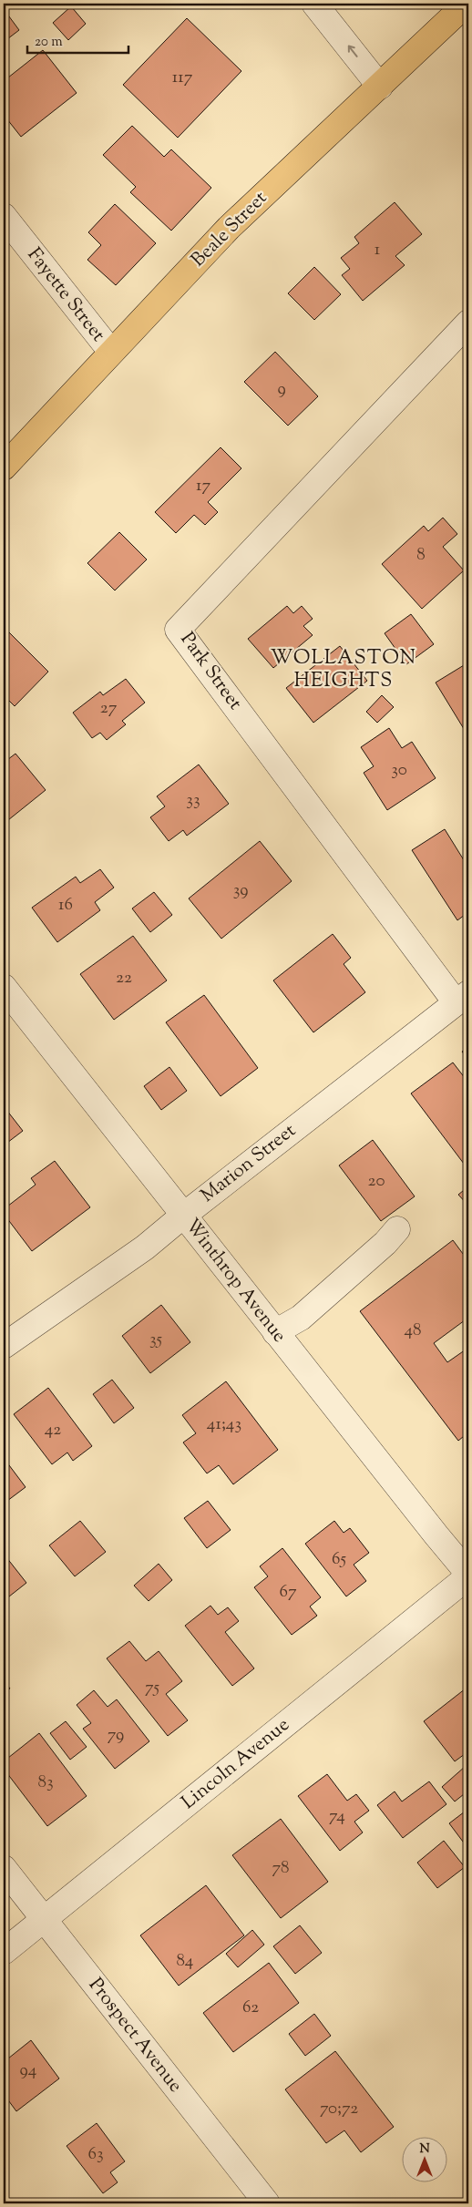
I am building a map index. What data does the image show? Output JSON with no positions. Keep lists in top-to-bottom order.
{
  "streets": {
    "main road": ["Beale Street"],
    "street": [
      "Fayette Street",
      "Park Street",
      "Marion Street",
      "Winthrop Avenue",
      "Lincoln Avenue",
      "Prospect Avenue"
    ]
  },
  "crossings": [
    ["Beale Street", "Fayette Street"],
    ["Park Street", "Marion Street"],
    ["Marion Street", "Winthrop Avenue"],
    ["Winthrop Avenue", "Lincoln Avenue"],
    ["Lincoln Avenue", "Prospect Avenue"]
  ],
  "districts": ["WOLLASTON HEIGHTS"],
  "house_numbers": [
    "117",
    "1",
    "9",
    "17",
    "8",
    "27",
    "30",
    "33",
    "39",
    "16",
    "22",
    "20",
    "48",
    "35",
    "41;43",
    "42",
    "65",
    "67",
    "75",
    "79",
    "83",
    "74",
    "78",
    "84",
    "62",
    "94",
    "70;72",
    "63"
  ],
  "scale_bar": "20 m",
  "north": "top"
}
